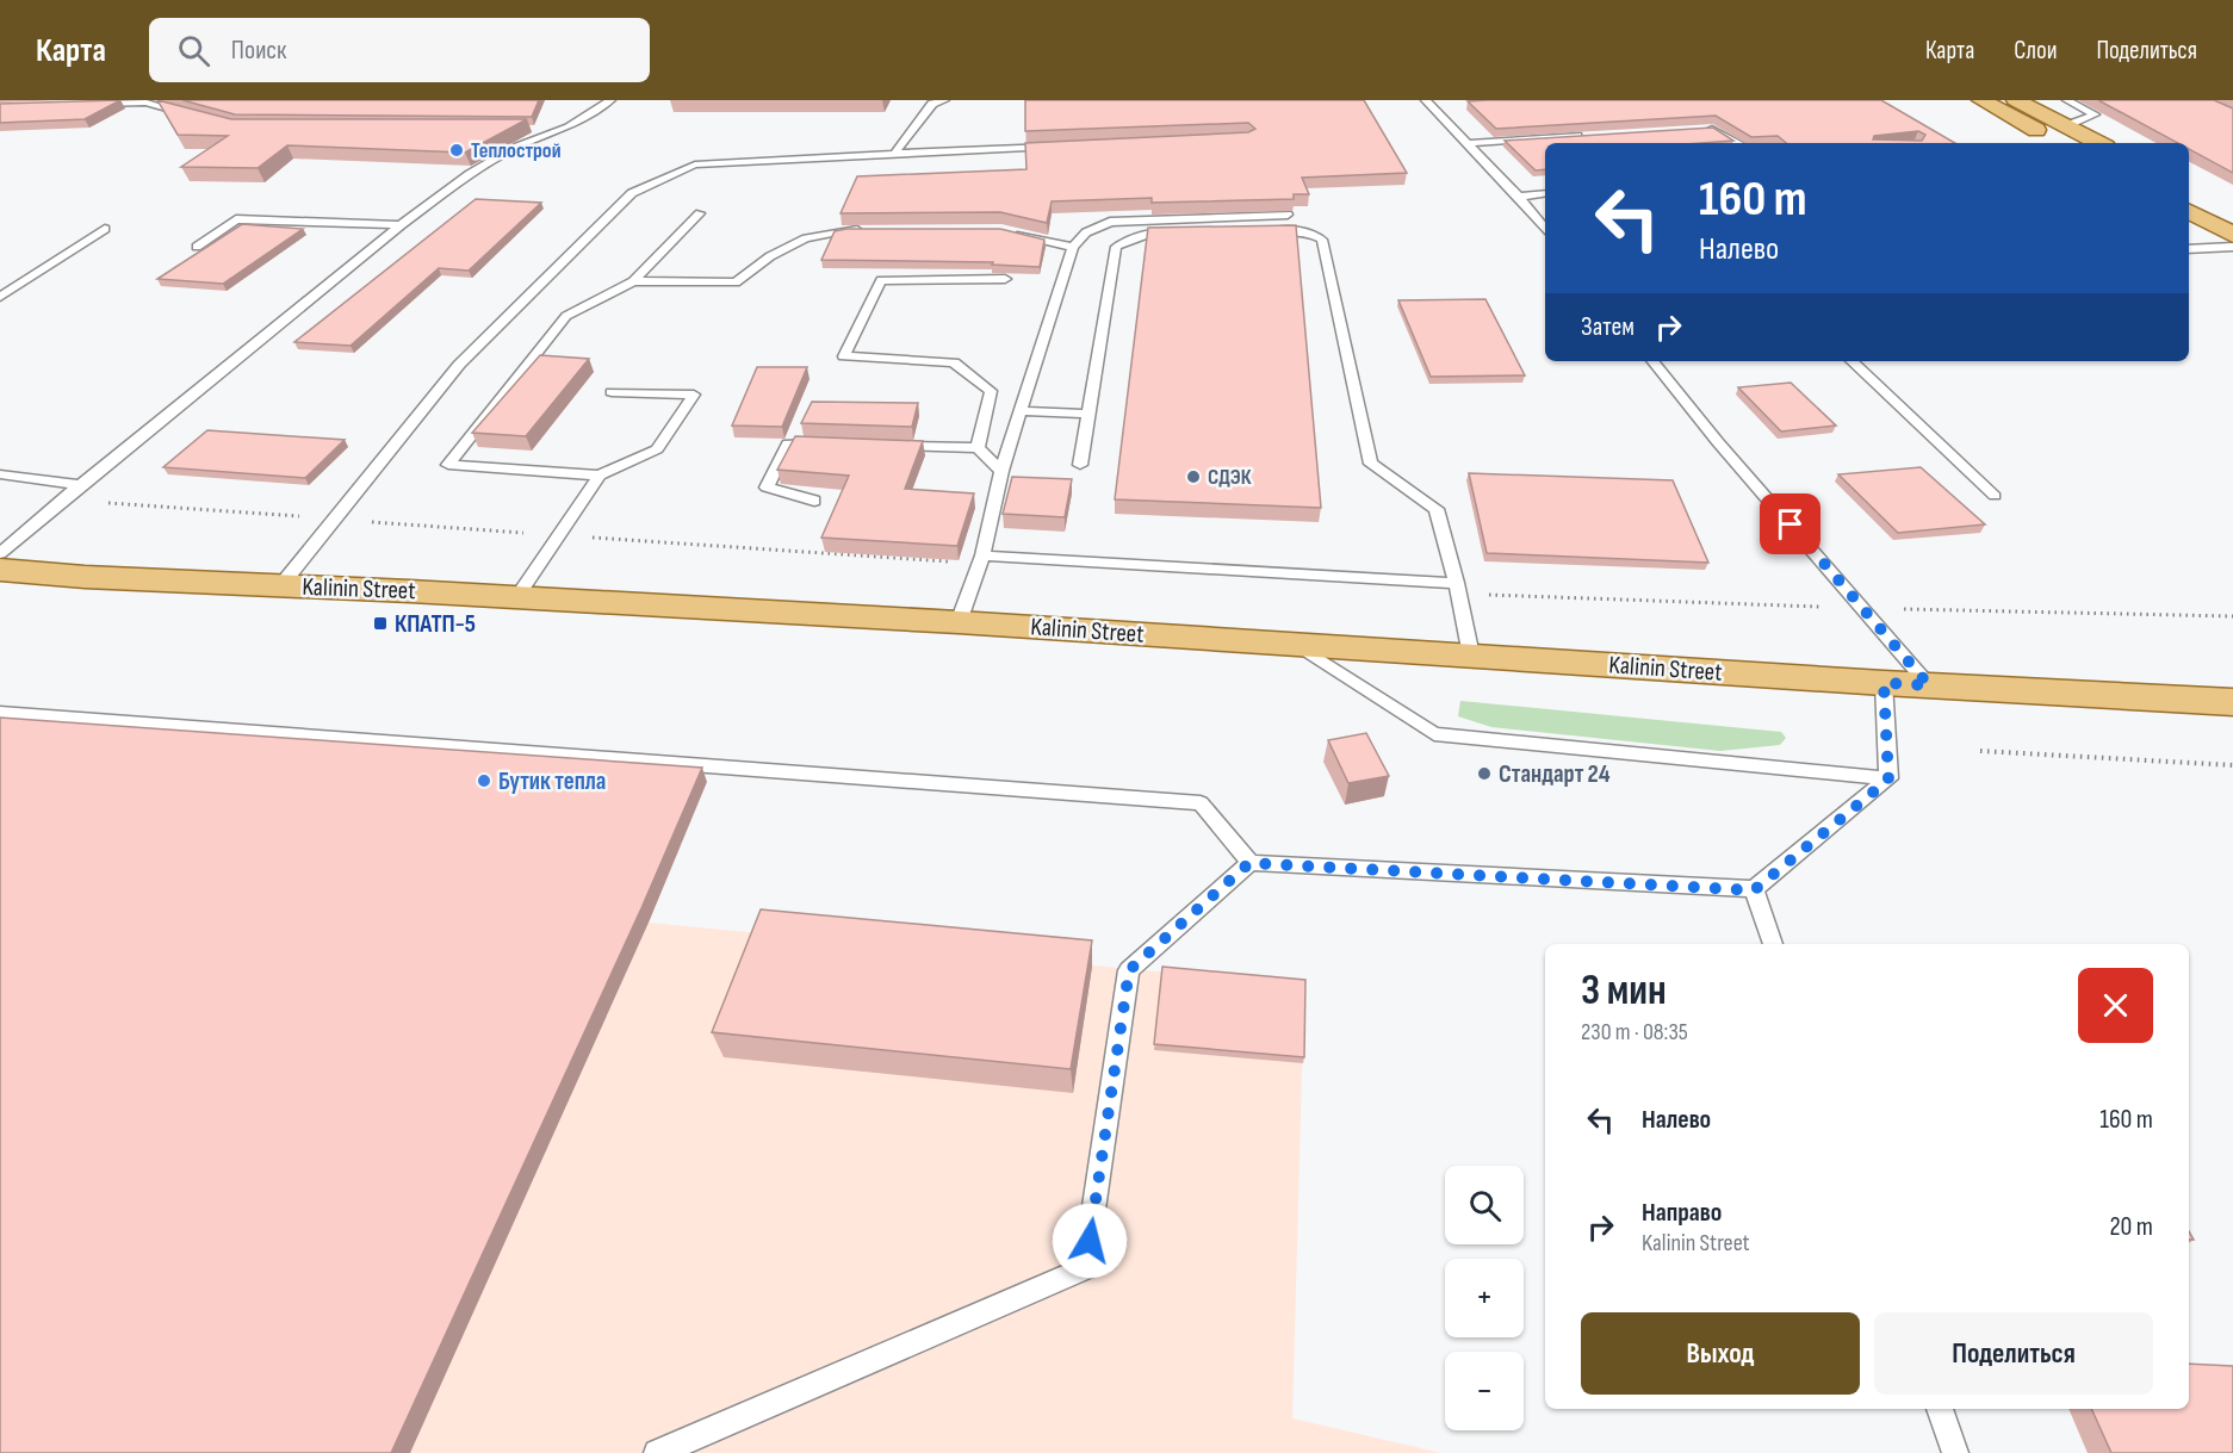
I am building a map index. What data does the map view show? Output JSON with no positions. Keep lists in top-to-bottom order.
{
  "streets": {
    "main road": ["Kalinin Street"]
  },
  "places": {
    "other": [
      "Теплострой",
      "СДЭК",
      "Стандарт 24",
      "Бутик тепла"
    ],
    "transit": ["КПАТП-5"]
  },
  "page": {
    "header": "Карта",
    "search": "Поиск",
    "nav": ["Карта", "Слои", "Поделиться"],
    "turn": ["160 m", "Налево"],
    "then": "Затем",
    "heading": ["3 мин", "230 m · 08:35"],
    "list": [
      {
        "name": "Налево",
        "value": "160 m"
      },
      {
        "name": "Направо",
        "note": "Kalinin Street",
        "value": "20 m"
      }
    ],
    "map_buttons": ["+", "−"],
    "buttons": ["Выход", "Поделиться"]
  }
}
